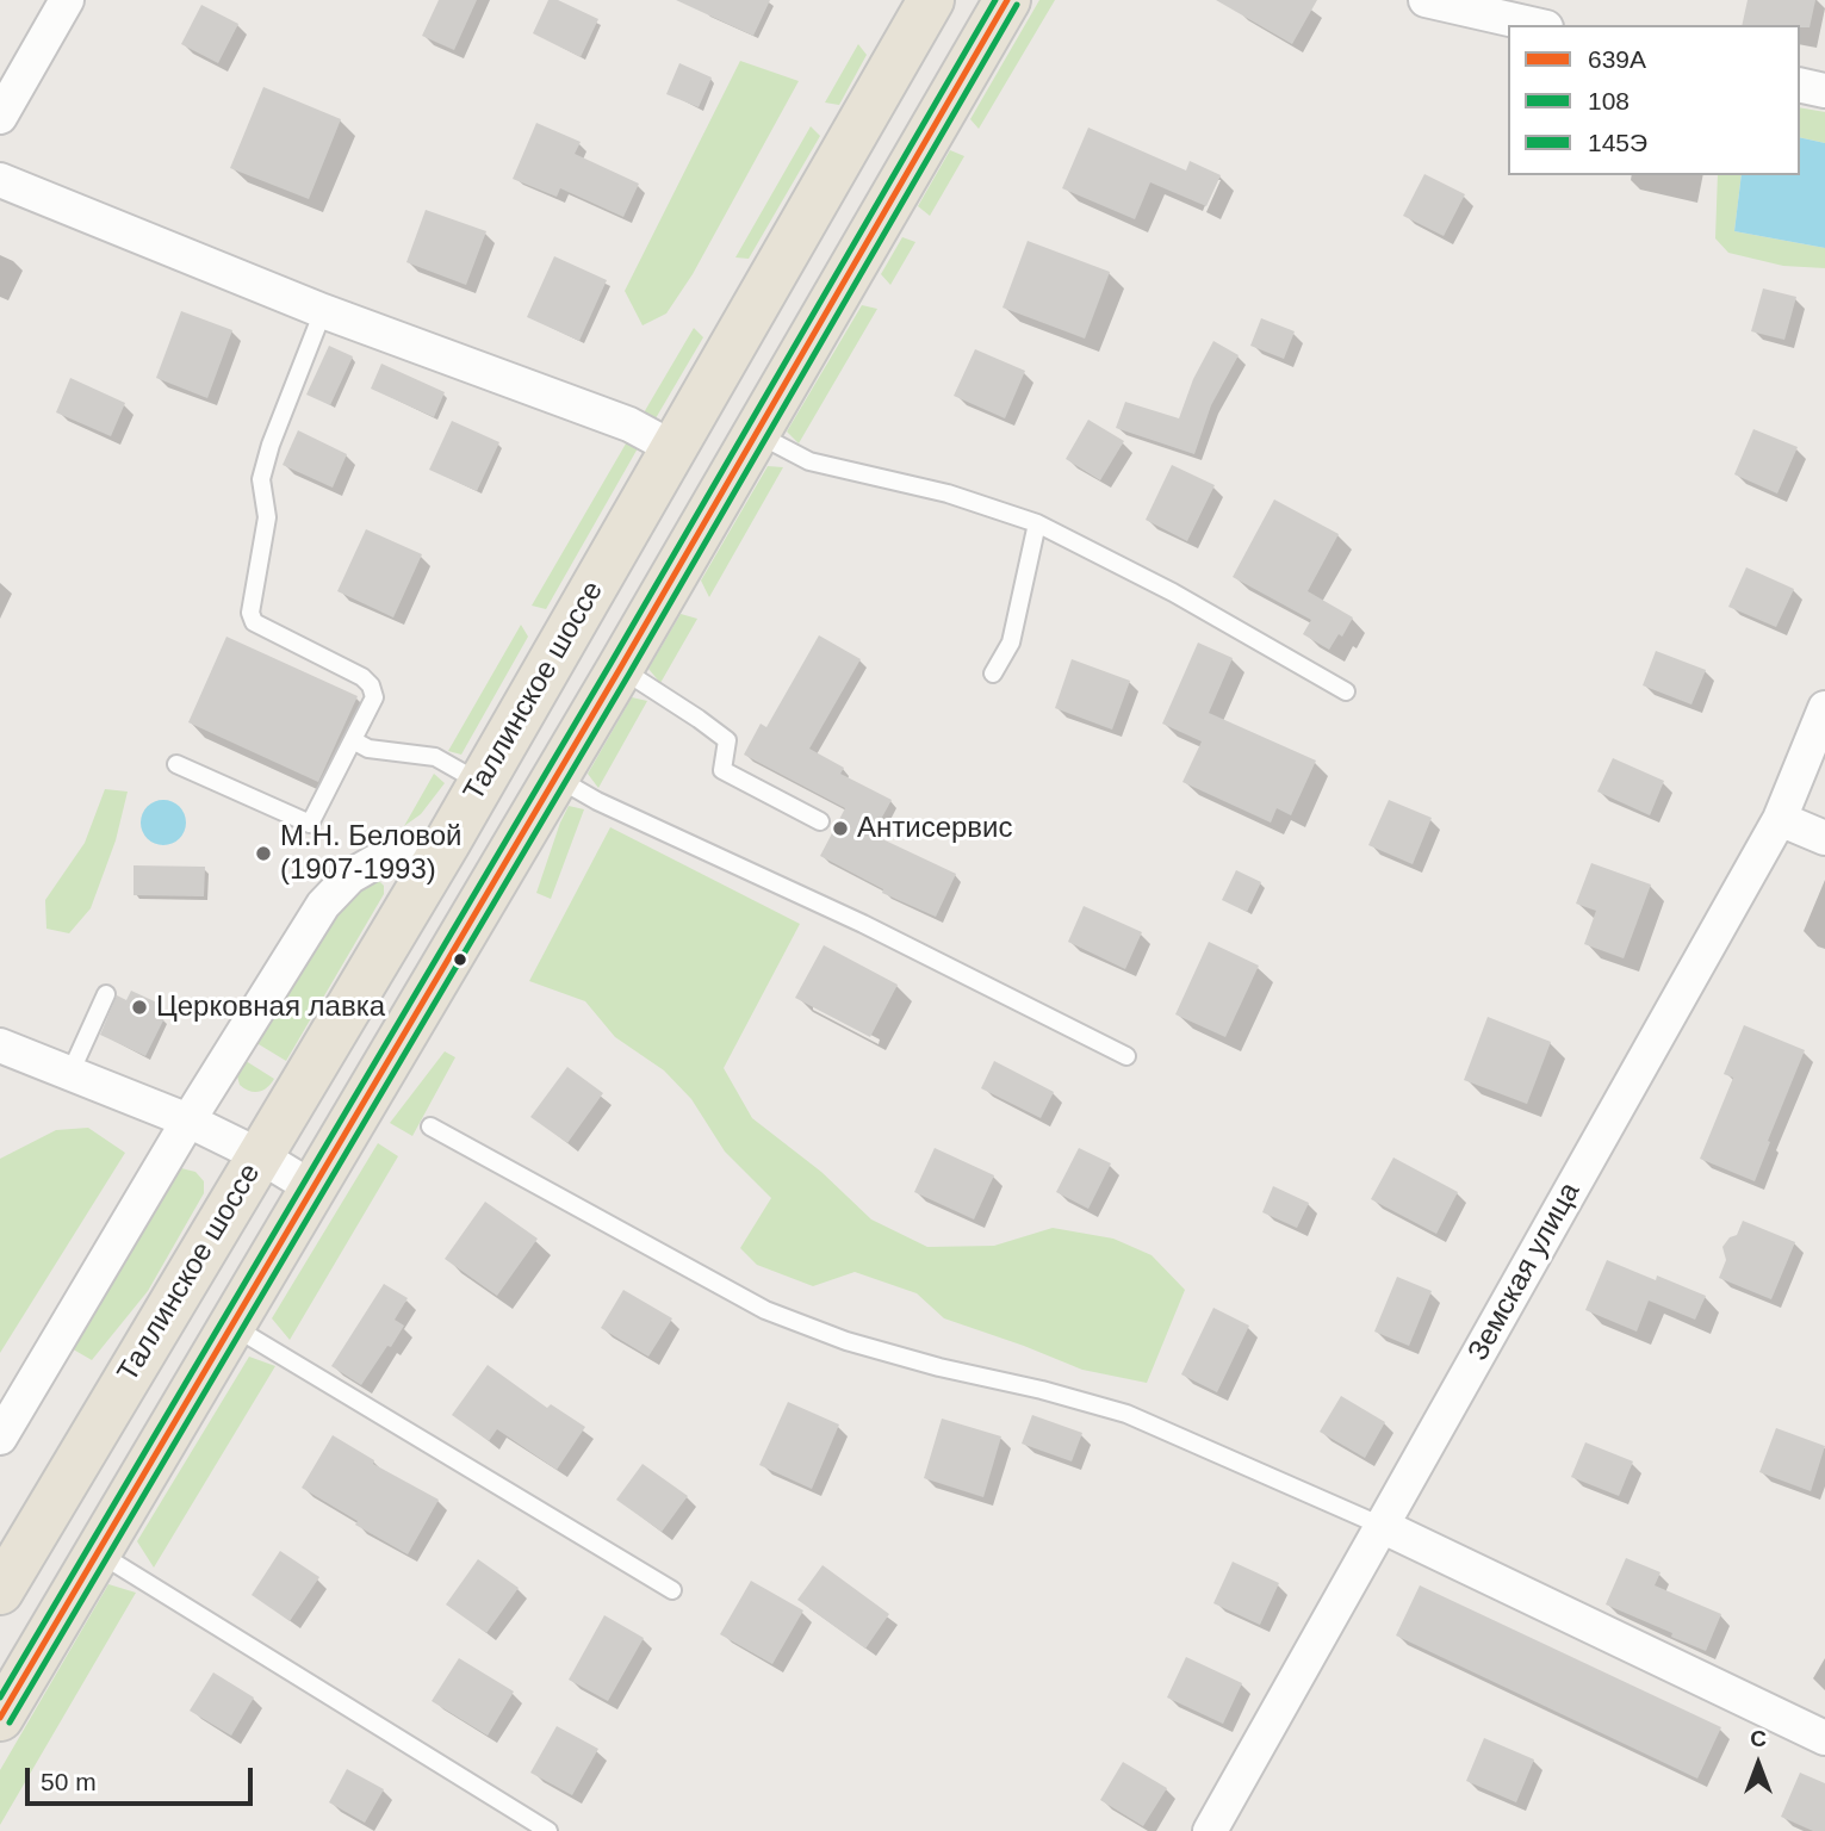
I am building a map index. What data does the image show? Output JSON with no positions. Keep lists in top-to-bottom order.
{
  "streets": {
    "main road": ["Таллинское шоссе"],
    "street": ["Земская улица"]
  },
  "places": ["Антисервис", "М.Н. Беловой (1907-1993)", "Церковная лавка"],
  "lines": ["transit line 639А", "transit line 145Э", "transit line 108"],
  "legend": ["639А", "108", "145Э"],
  "scale_bar": "50 m",
  "north": "top"
}
